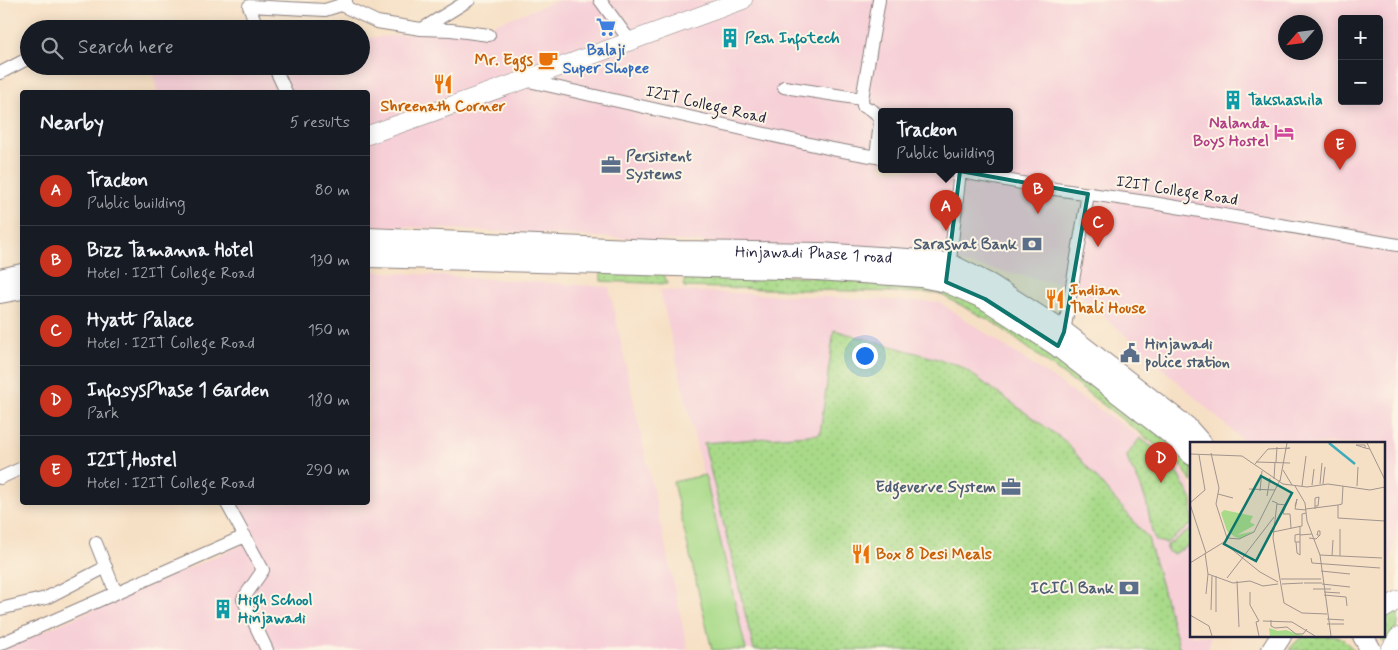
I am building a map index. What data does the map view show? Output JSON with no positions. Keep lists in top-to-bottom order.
{
  "streets": {
    "main road": ["Hinjawadi Phase 1 road"],
    "street": ["I2IT College Road"]
  },
  "places": {
    "supermarket": ["Balaji Super Shopee"],
    "building": ["Pesh Infotech", "Takshashila", "High School Hinjawadi"],
    "cafe": ["Mr. Eggs"],
    "restaurant": ["Shreenath Corner", "Indian Thali House", "Box 8 Desi Meals"],
    "hotel": ["Nalanda Boys Hostel"],
    "office": ["Persistent Systems", "Edgeverve System"],
    "bank": ["Saraswat Bank", "ICICI Bank"],
    "public building": ["Hinjawadi police station"]
  },
  "north": "bottom left",
  "page": {
    "map_buttons": ["+", "−"],
    "search": "Search here",
    "heading": ["Nearby", "5 results"],
    "popup": ["Trackon", "Public building"],
    "pins": [
      "E",
      "B",
      "A",
      "C",
      "D"
    ],
    "list": [
      {
        "mark": "A",
        "name": "Trackon",
        "note": "Public building",
        "value": "80 m"
      },
      {
        "mark": "B",
        "name": "Bizz Tamanna Hotel",
        "note": "Hotel · I2IT College Road",
        "value": "130 m"
      },
      {
        "mark": "C",
        "name": "Hyatt Palace",
        "note": "Hotel · I2IT College Road",
        "value": "150 m"
      },
      {
        "mark": "D",
        "name": "InfosysPhase 1 Garden",
        "note": "Park",
        "value": "180 m"
      },
      {
        "mark": "E",
        "name": "I2IT,Hostel",
        "note": "Hotel · I2IT College Road",
        "value": "290 m"
      }
    ]
  }
}
